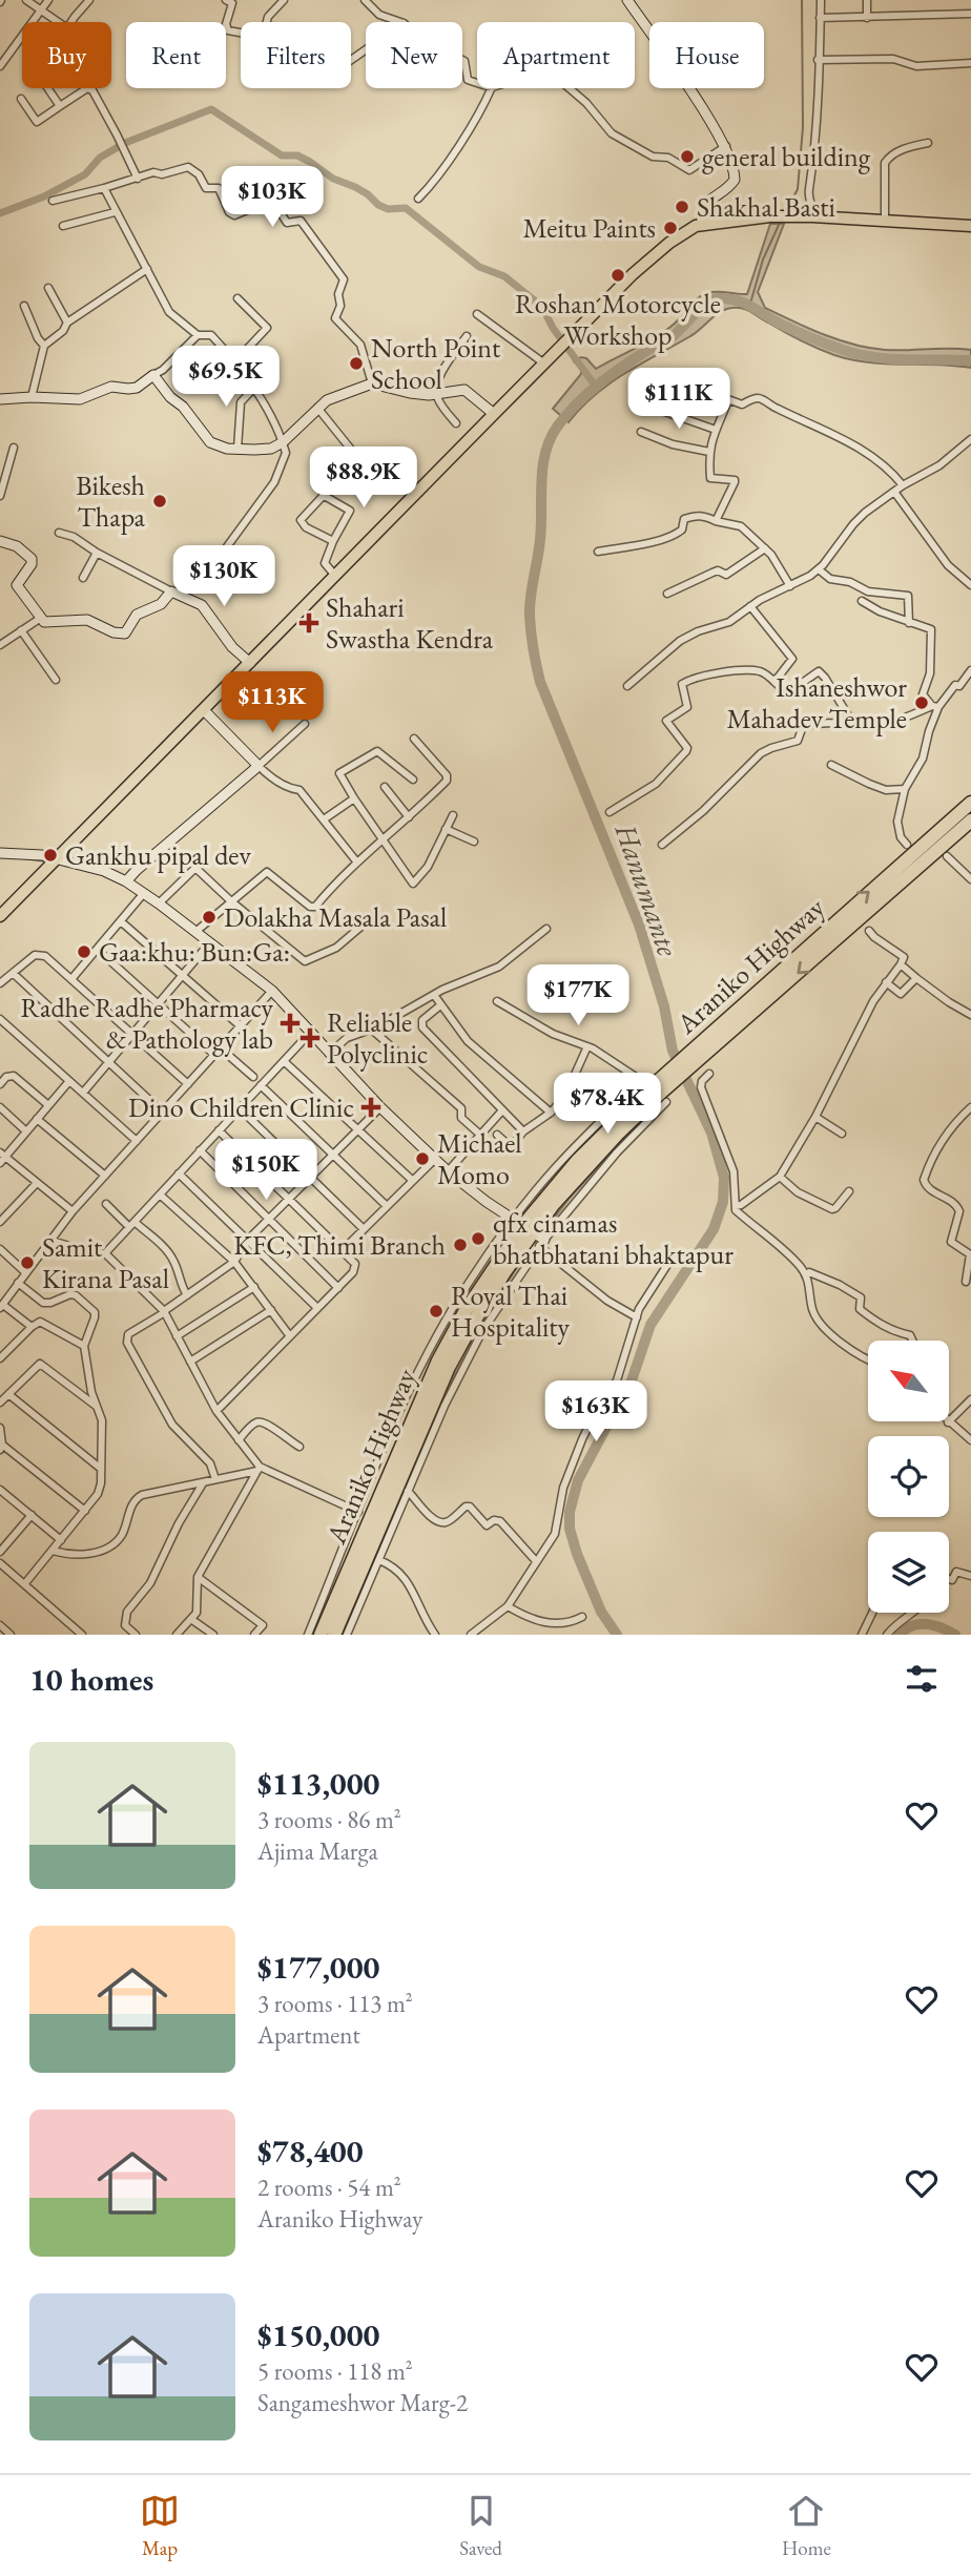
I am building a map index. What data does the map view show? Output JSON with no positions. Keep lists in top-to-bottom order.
{
  "streets": {
    "highway": ["Araniko Highway"]
  },
  "water": ["Hanumante"],
  "places": {
    "other": [
      "general building",
      "Shakhal Basti",
      "Meitu Paints",
      "Roshan Motorcycle Workshop",
      "North Point School",
      "Bikesh Thapa",
      "Ishaneshwor Mahadev Temple",
      "Gankhu pipal dev",
      "Dolakha Masala Pasal",
      "Gaa:khu: Bun:Ga:",
      "Michael Momo",
      "qfx cinamas bhatbhatani bhaktapur",
      "KFC, Thimi Branch",
      "Samit Kirana Pasal",
      "Royal Thai Hospitality"
    ],
    "health": [
      "Shahari Swastha Kendra",
      "Radhe Radhe Pharmacy & Pathology lab",
      "Reliable Polyclinic",
      "Dino Children Clinic"
    ]
  },
  "north": "top left",
  "page": {
    "chip": [
      "Buy",
      "Rent",
      "Filters",
      "New",
      "Apartment",
      "House"
    ],
    "price": [
      "$103K",
      "$69.5K",
      "$111K",
      "$88.9K",
      "$130K",
      "$113K",
      "$177K",
      "$78.4K",
      "$150K",
      "$163K"
    ],
    "heading": "10 homes",
    "list": [
      {
        "name": "$113,000",
        "note": "3 rooms · 86 m² · Ajima Marga"
      },
      {
        "name": "$177,000",
        "note": "3 rooms · 113 m² · Apartment"
      },
      {
        "name": "$78,400",
        "note": "2 rooms · 54 m² · Araniko Highway"
      },
      {
        "name": "$150,000",
        "note": "5 rooms · 118 m² · Sangameshwor Marg-2"
      }
    ],
    "tabs": ["Map", "Saved", "Home"]
  }
}
